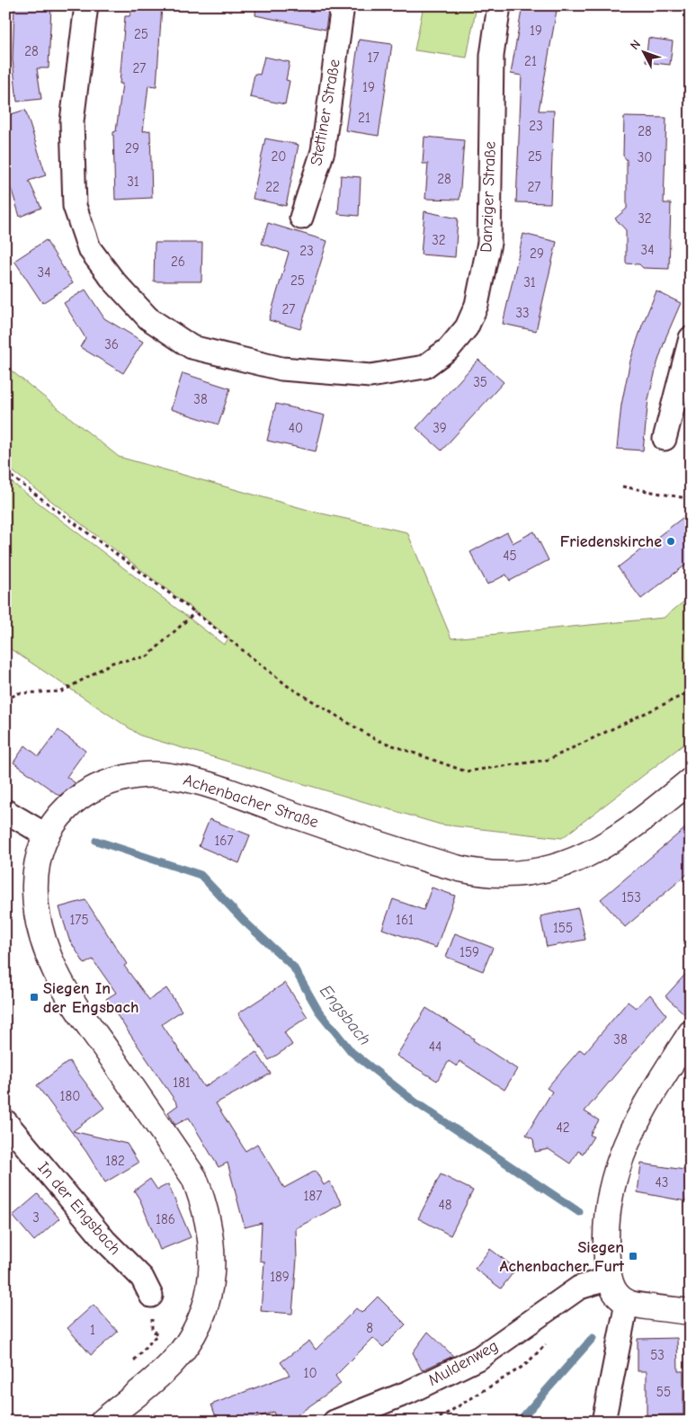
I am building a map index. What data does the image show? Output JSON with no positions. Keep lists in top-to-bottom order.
{
  "streets": {
    "main road": ["Achenbacher Straße"],
    "street": [
      "Stettiner Straße",
      "Danziger Straße",
      "In der Engsbach",
      "Muldenweg"
    ]
  },
  "water": ["Engsbach"],
  "places": {
    "other": ["Friedenskirche"],
    "transit": ["Siegen In der Engsbach", "Siegen Achenbacher Furt"]
  },
  "house_numbers": [
    "19",
    "25",
    "28",
    "17",
    "21",
    "27",
    "19",
    "21",
    "23",
    "28",
    "29",
    "20",
    "25",
    "30",
    "28",
    "31",
    "22",
    "27",
    "32",
    "32",
    "34",
    "23",
    "29",
    "26",
    "34",
    "25",
    "31",
    "27",
    "33",
    "36",
    "35",
    "38",
    "40",
    "39",
    "45",
    "167",
    "153",
    "175",
    "161",
    "155",
    "159",
    "38",
    "44",
    "181",
    "180",
    "42",
    "182",
    "43",
    "187",
    "48",
    "3",
    "186",
    "189",
    "8",
    "1",
    "53",
    "10",
    "55"
  ],
  "north": "top left"
}
